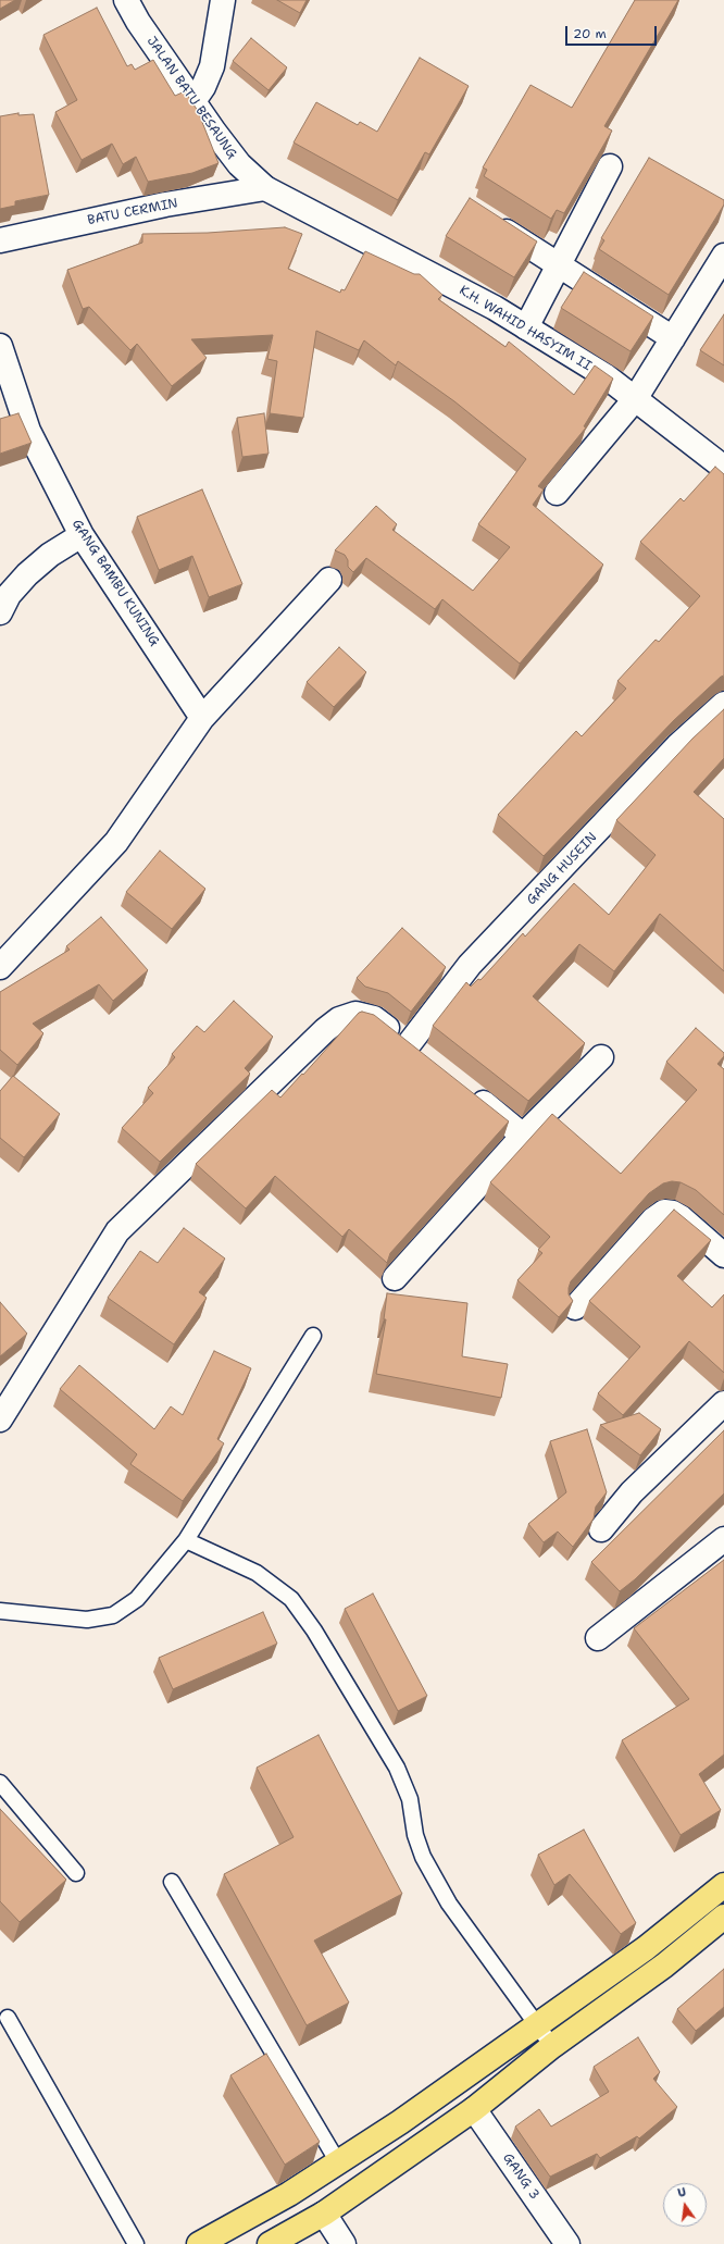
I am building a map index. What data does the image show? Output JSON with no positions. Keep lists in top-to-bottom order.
{
  "streets": {
    "street": [
      "JALAN BATU BESAUNG",
      "BATU CERMIN",
      "K.H. WAHID HASYIM II",
      "GANG BAMBU KUNING",
      "GANG HUSEIN",
      "GANG 3"
    ]
  },
  "crossings": [
    ["JALAN BATU BESAUNG", "BATU CERMIN"],
    ["JALAN BATU BESAUNG", "K.H. WAHID HASYIM II"],
    ["BATU CERMIN", "K.H. WAHID HASYIM II"]
  ],
  "scale_bar": "20 m",
  "north": "top"
}
